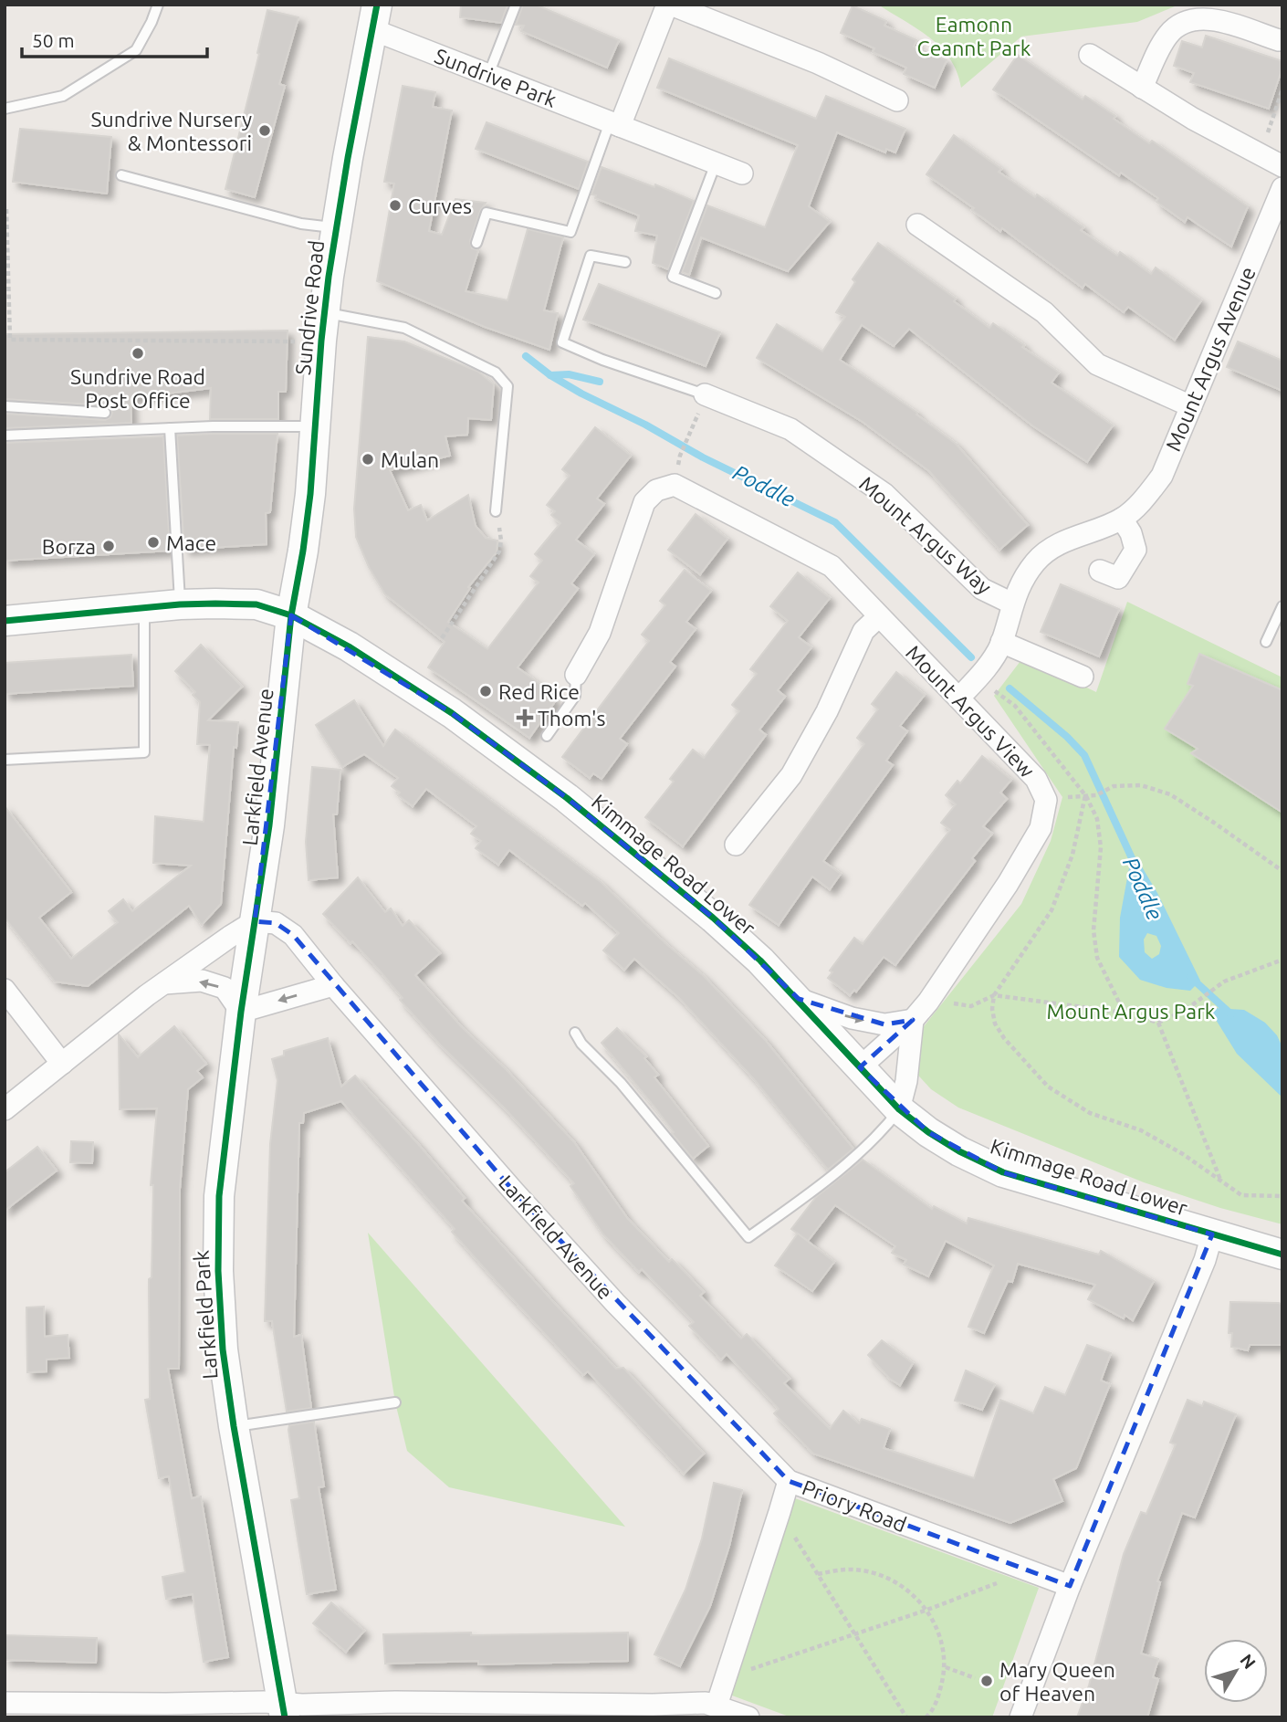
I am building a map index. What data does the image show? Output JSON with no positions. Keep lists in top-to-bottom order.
{
  "streets": {
    "street": [
      "Sundrive Park",
      "Sundrive Road",
      "Mount Argus Avenue",
      "Mount Argus Way",
      "Mount Argus View",
      "Larkfield Avenue",
      "Kimmage Road Lower",
      "Larkfield Park",
      "Priory Road"
    ]
  },
  "crossings": [
    ["Sundrive Park", "Sundrive Road"],
    ["Sundrive Road", "Larkfield Avenue"],
    ["Sundrive Road", "Kimmage Road Lower"],
    ["Mount Argus Avenue", "Mount Argus Way"],
    ["Mount Argus Avenue", "Mount Argus View"],
    ["Mount Argus View", "Kimmage Road Lower"],
    ["Larkfield Avenue", "Kimmage Road Lower"],
    ["Larkfield Avenue", "Larkfield Park"],
    ["Larkfield Avenue", "Priory Road"]
  ],
  "water": ["Poddle"],
  "parks": ["Eamonn Ceannt Park", "Mount Argus Park"],
  "places": {
    "other": [
      "Sundrive Nursery & Montessori",
      "Curves",
      "Sundrive Road Post Office",
      "Mulan",
      "Mace",
      "Borza",
      "Red Rice",
      "Mary Queen of Heaven"
    ],
    "health": ["Thom's"]
  },
  "scale_bar": "50 m",
  "north": "top right"
}
